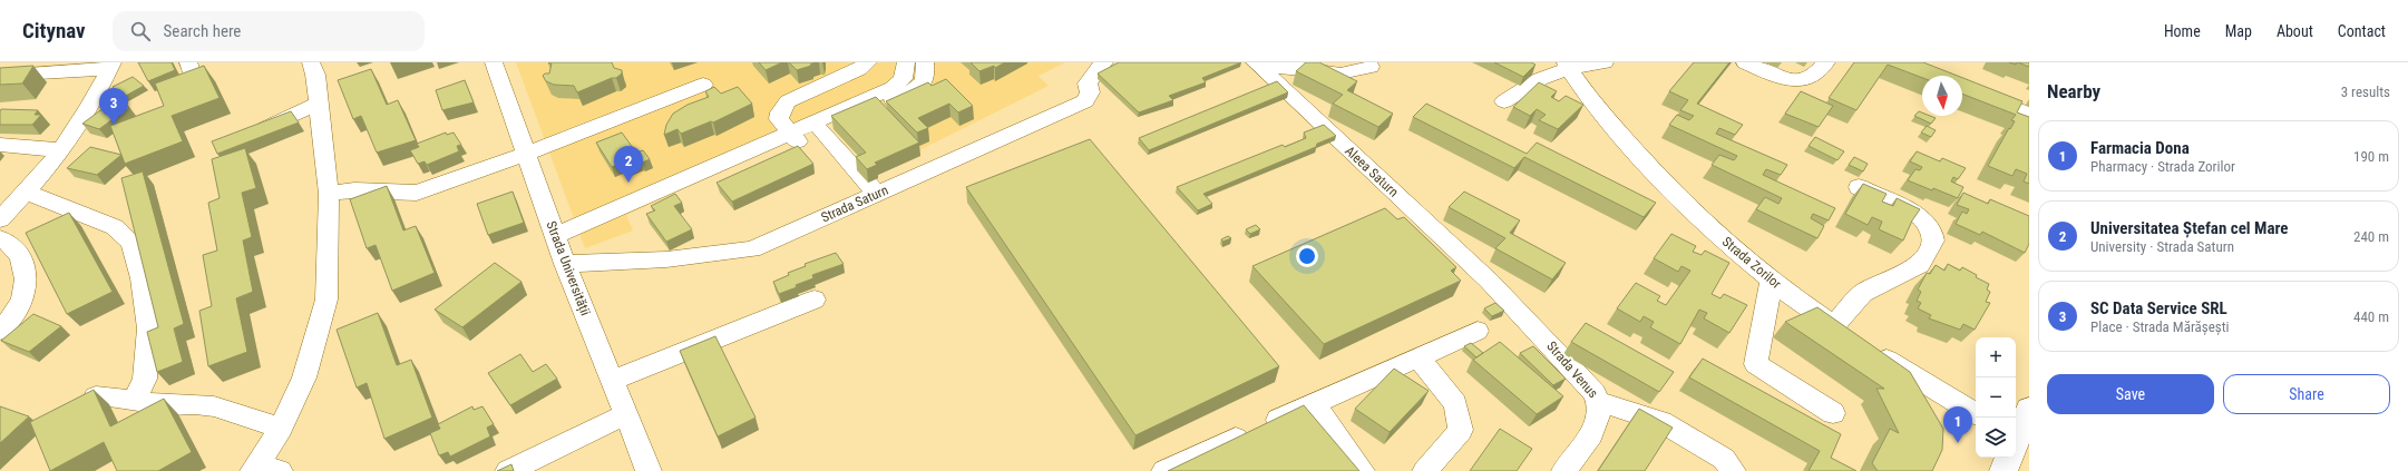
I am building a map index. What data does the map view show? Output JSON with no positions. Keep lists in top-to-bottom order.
{
  "streets": {
    "street": [
      "Aleea Saturn",
      "Strada Saturn",
      "Strada Zorilor",
      "Strada Universității",
      "Strada Venus"
    ]
  },
  "crossings": [
    ["Aleea Saturn", "Strada Venus"],
    ["Strada Saturn", "Strada Universității"]
  ],
  "north": "bottom",
  "page": {
    "header": "Citynav",
    "search": "Search here",
    "nav": [
      "Home",
      "Map",
      "About",
      "Contact"
    ],
    "heading": ["Nearby", "3 results"],
    "pins": ["3", "2", "1"],
    "list": [
      {
        "mark": "1",
        "name": "Farmacia Dona",
        "note": "Pharmacy · Strada Zorilor",
        "value": "190 m"
      },
      {
        "mark": "2",
        "name": "Universitatea Ștefan cel Mare",
        "note": "University · Strada Saturn",
        "value": "240 m"
      },
      {
        "mark": "3",
        "name": "SC Data Service SRL",
        "note": "Place · Strada Mărășești",
        "value": "440 m"
      }
    ],
    "map_buttons": ["+", "−"],
    "buttons": ["Save", "Share"]
  }
}
